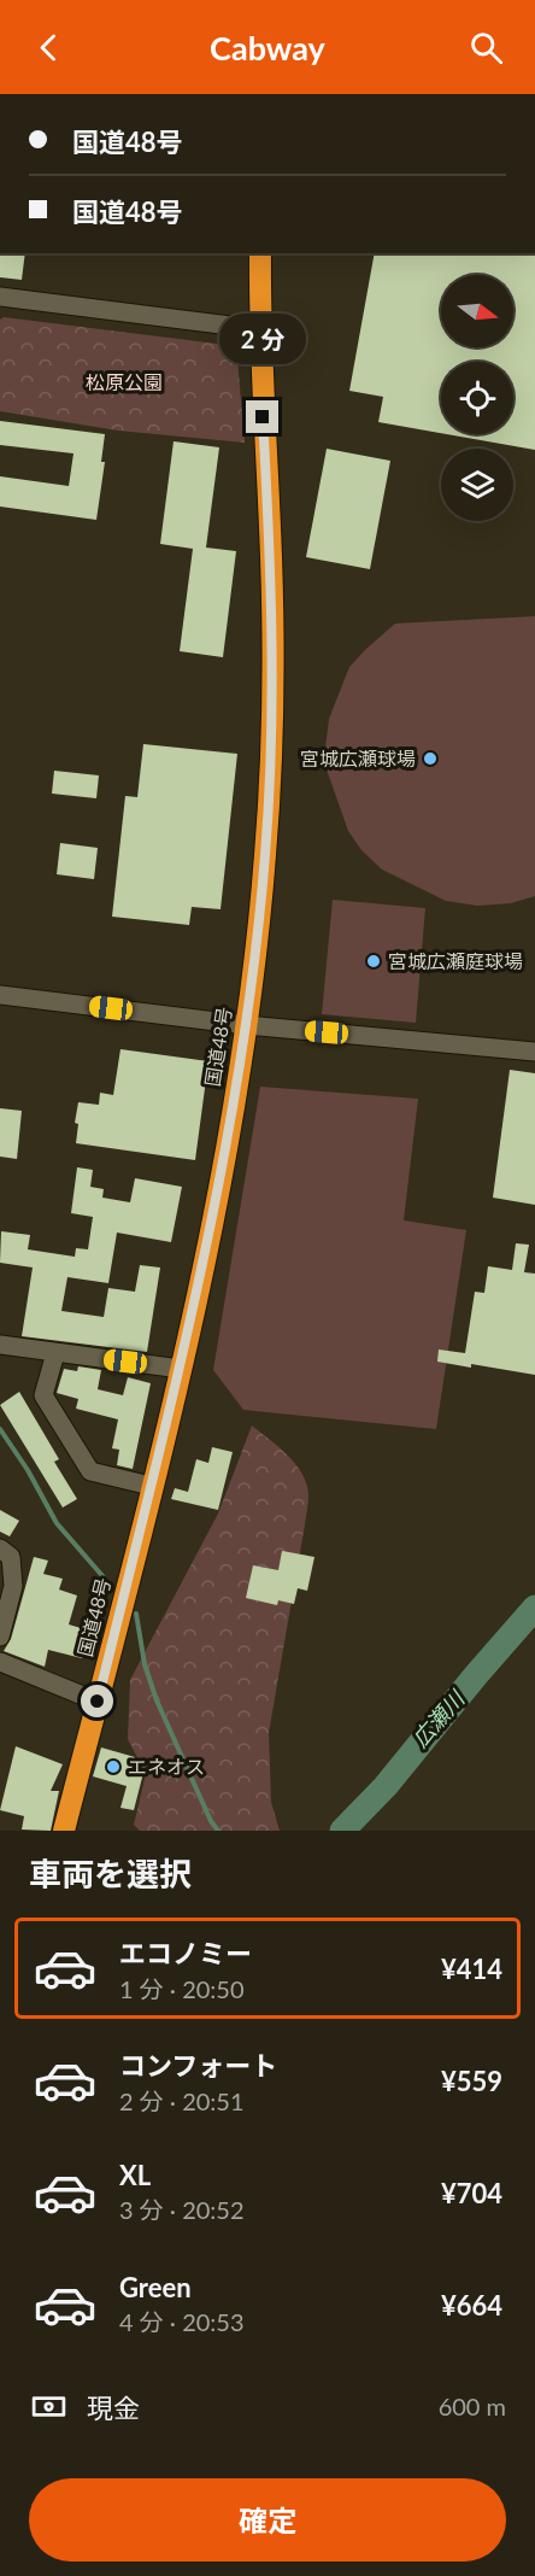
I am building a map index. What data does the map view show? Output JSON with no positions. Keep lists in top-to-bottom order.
{
  "streets": {
    "highway": ["国道48号"]
  },
  "water": ["広瀬川"],
  "parks": ["松原公園"],
  "places": ["宮城広瀬球場", "宮城広瀬庭球場", "エネオス"],
  "north": "right",
  "page": {
    "header": "Cabway",
    "banner": ["国道48号", "国道48号"],
    "bubble": "2 分",
    "heading": "車両を選択",
    "list": [
      {
        "name": "エコノミー",
        "note": "1 分 · 20:50",
        "value": "¥414"
      },
      {
        "name": "コンフォート",
        "note": "2 分 · 20:51",
        "value": "¥559"
      },
      {
        "name": "XL",
        "note": "3 分 · 20:52",
        "value": "¥704"
      },
      {
        "name": "Green",
        "note": "4 分 · 20:53",
        "value": "¥664"
      }
    ],
    "pay": ["現金", "600 m"],
    "buttons": "確定"
  }
}
